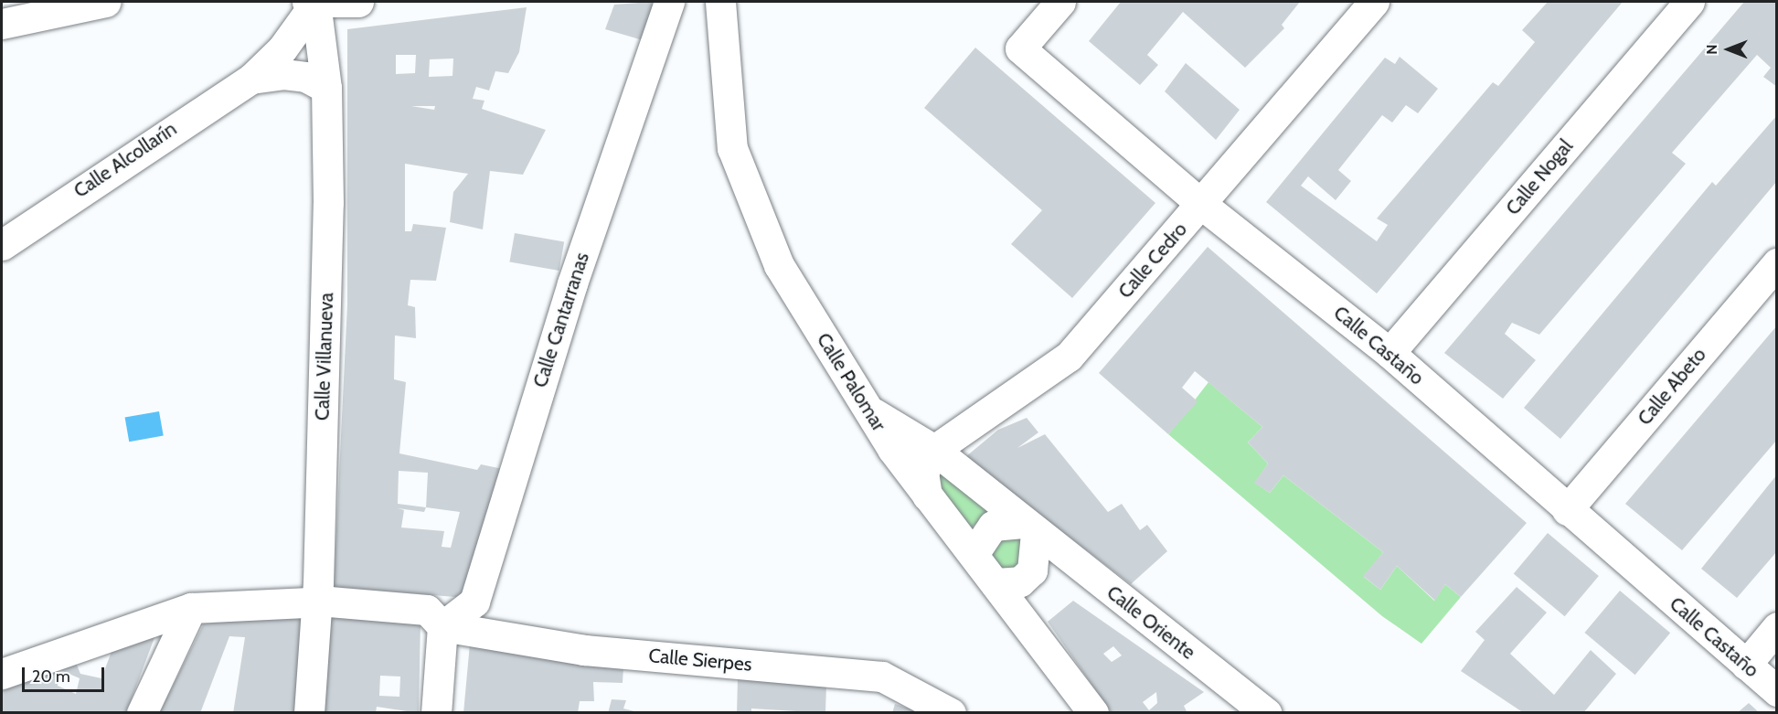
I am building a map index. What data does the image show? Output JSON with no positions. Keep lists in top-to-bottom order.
{
  "streets": {
    "street": [
      "Calle Alcollarín",
      "Calle Nogal",
      "Calle Cedro",
      "Calle Cantarranas",
      "Calle Castaño",
      "Calle Villanueva",
      "Calle Palomar",
      "Calle Abeto",
      "Calle Oriente",
      "Calle Sierpes"
    ]
  },
  "crossings": [
    ["Calle Alcollarín", "Calle Villanueva"],
    ["Calle Nogal", "Calle Castaño"],
    ["Calle Cedro", "Calle Castaño"],
    ["Calle Cedro", "Calle Oriente"],
    ["Calle Cantarranas", "Calle Sierpes"],
    ["Calle Castaño", "Calle Abeto"],
    ["Calle Palomar", "Calle Oriente"]
  ],
  "scale_bar": "20 m",
  "north": "left"
}
